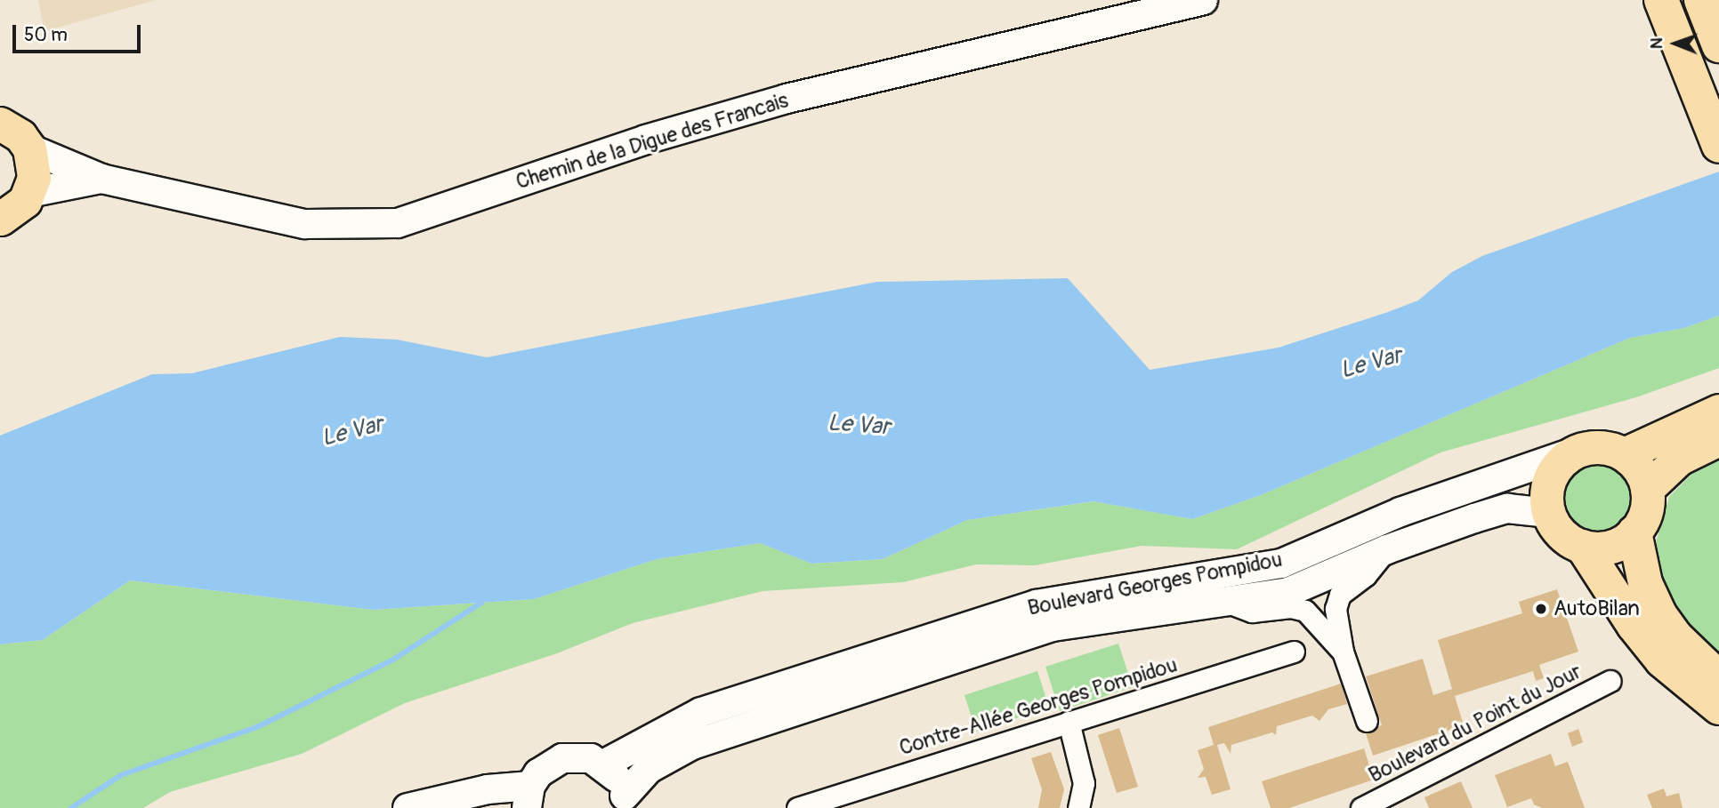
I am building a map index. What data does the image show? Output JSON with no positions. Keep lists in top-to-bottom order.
{
  "streets": {
    "main road": ["Chemin de la Digue des Francais", "Boulevard Georges Pompidou"],
    "street": ["Contre-Allée Georges Pompidou", "Boulevard du Point du Jour"]
  },
  "water": ["Le Var"],
  "places": ["AutoBilan"],
  "scale_bar": "50 m",
  "north": "left"
}
